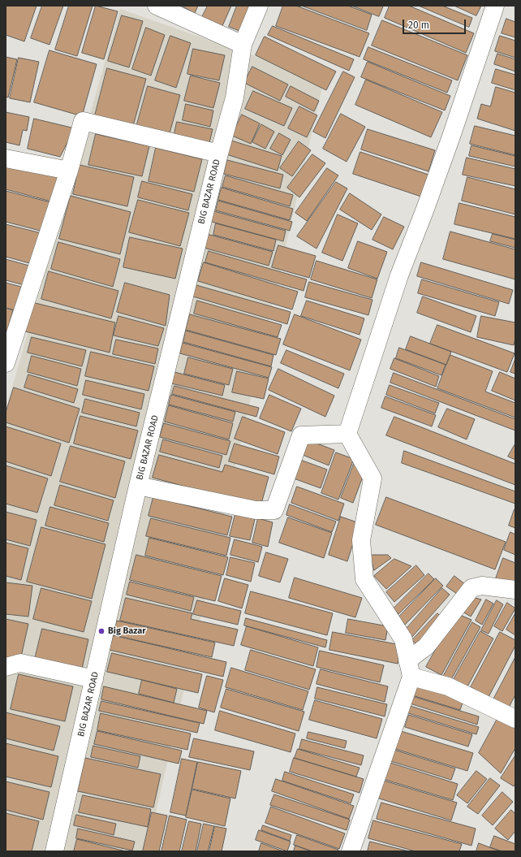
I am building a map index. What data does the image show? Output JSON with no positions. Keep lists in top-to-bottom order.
{
  "streets": {
    "street": ["BIG BAZAR ROAD"]
  },
  "places": ["Big Bazar"],
  "scale_bar": "20 m"
}
